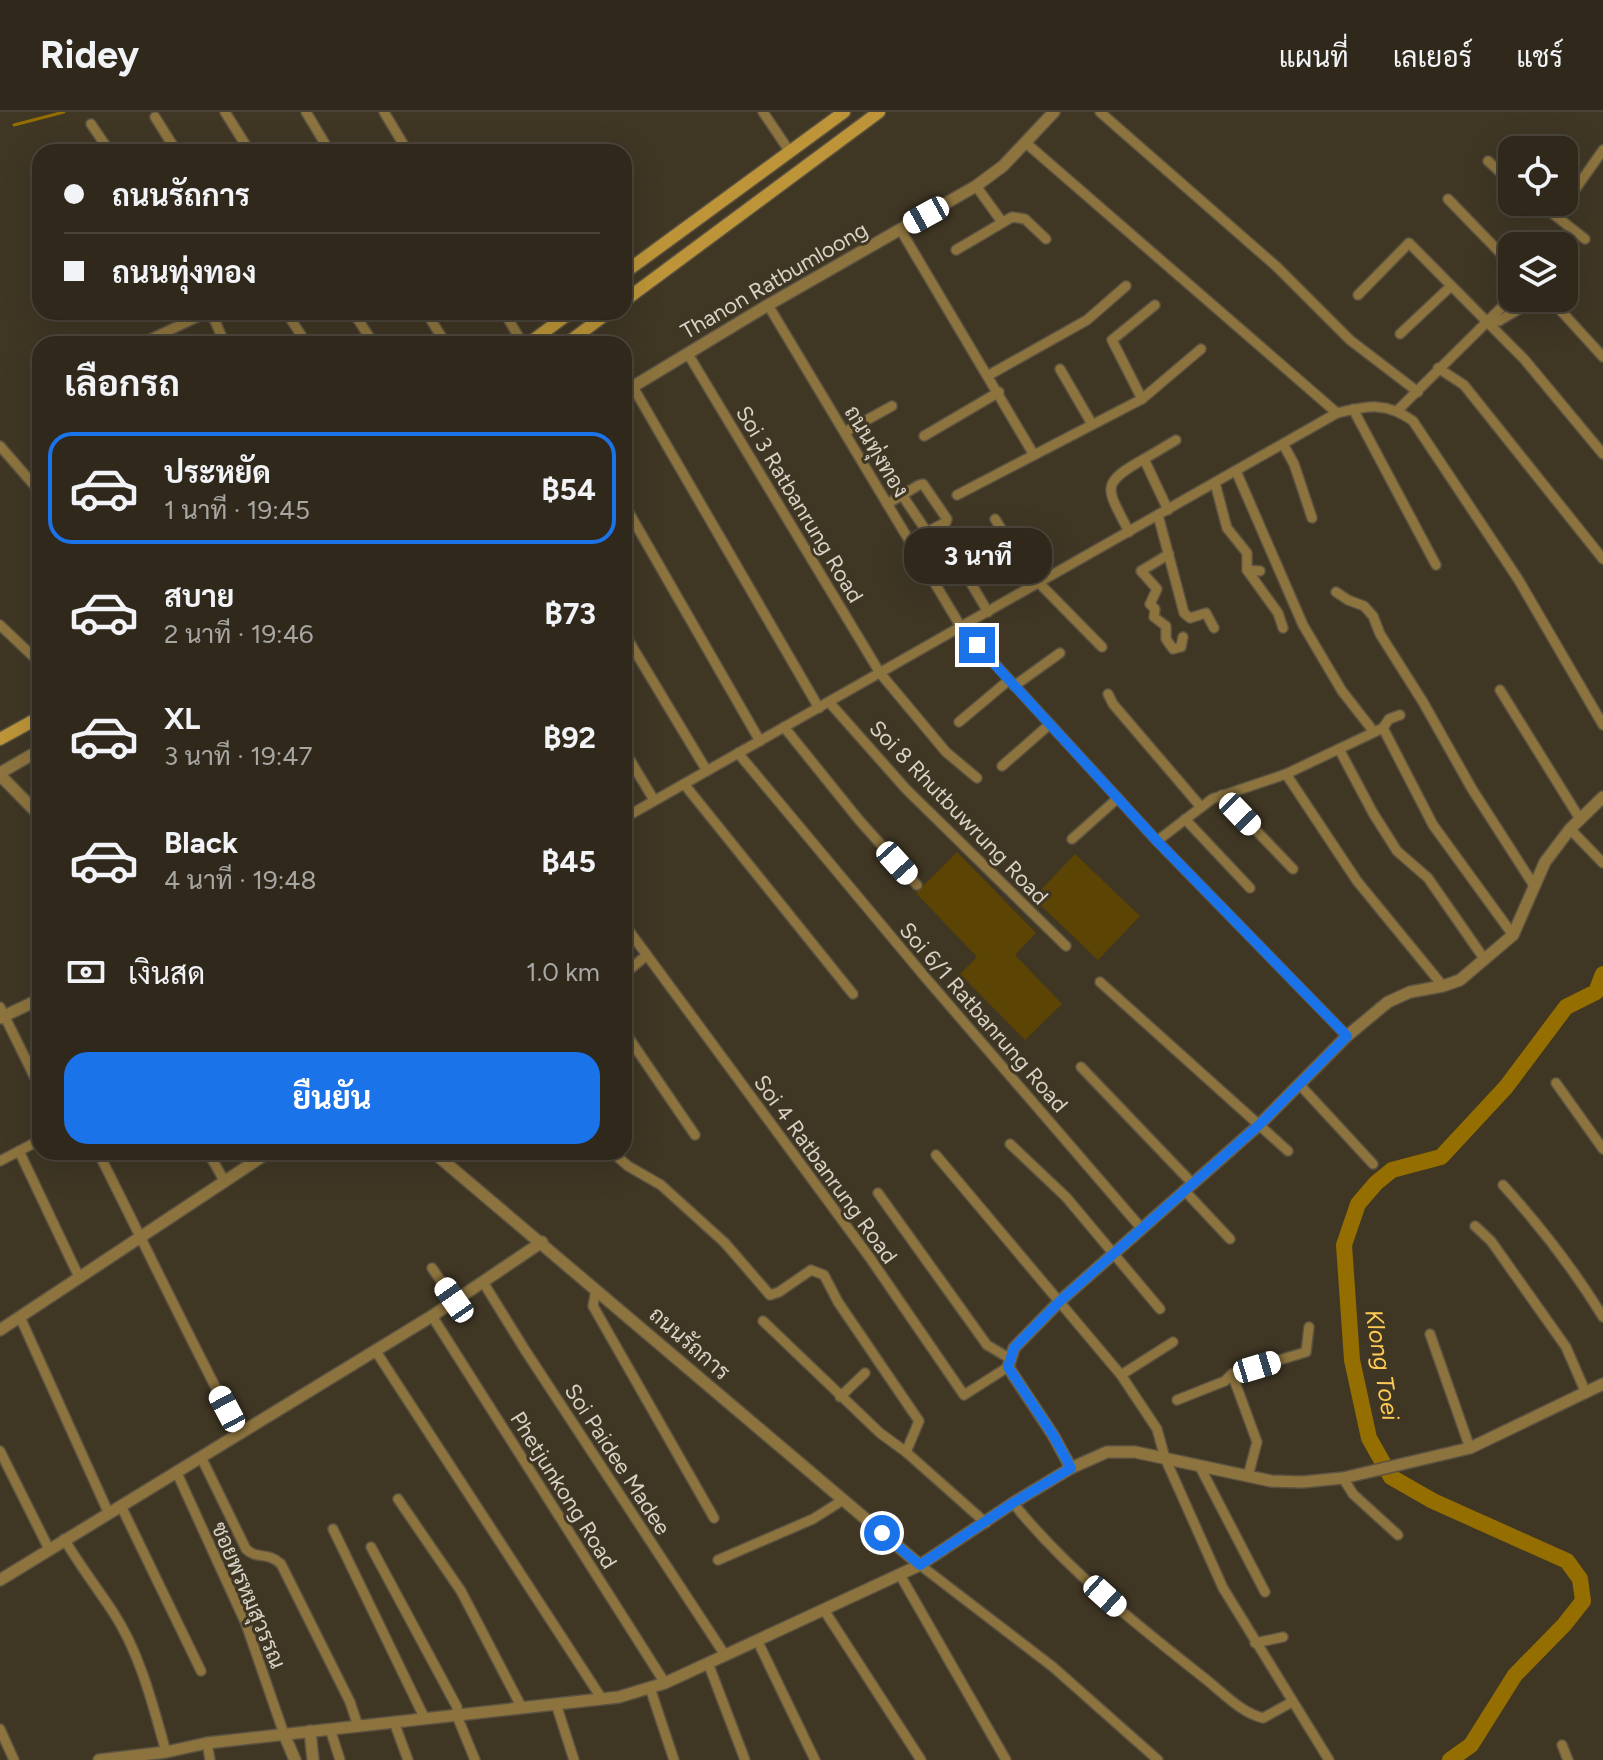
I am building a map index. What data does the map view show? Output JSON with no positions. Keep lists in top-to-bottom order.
{
  "streets": {
    "street": [
      "Thanon Ratbumloong",
      "ถนนทุ่งทอง",
      "Soi 3 Ratbanrung Road",
      "Soi 8 Rhutbuwrung Road",
      "Soi 6/1 Ratbanrung Road",
      "Soi 4 Ratbanrung Road",
      "ถนนรัถการ",
      "Soi Paidee Madee",
      "Phetjunkong Road",
      "ซอยพรหมสุวรรณ"
    ]
  },
  "crossings": [
    ["Thanon Ratbumloong", "ถนนทุ่งทอง"],
    ["Thanon Ratbumloong", "Soi 3 Ratbanrung Road"]
  ],
  "water": ["Klong Toei"],
  "page": {
    "header": "Ridey",
    "nav": ["แผนที่", "เลเยอร์", "แชร์"],
    "banner": ["ถนนรัถการ", "ถนนทุ่งทอง"],
    "heading": "เลือกรถ",
    "list": [
      {
        "name": "ประหยัด",
        "note": "1 นาที · 19:45",
        "value": "฿54"
      },
      {
        "name": "สบาย",
        "note": "2 นาที · 19:46",
        "value": "฿73"
      },
      {
        "name": "XL",
        "note": "3 นาที · 19:47",
        "value": "฿92"
      },
      {
        "name": "Black",
        "note": "4 นาที · 19:48",
        "value": "฿45"
      }
    ],
    "bubble": "3 นาที",
    "pay": ["เงินสด", "1.0 km"],
    "buttons": "ยืนยัน"
  }
}
